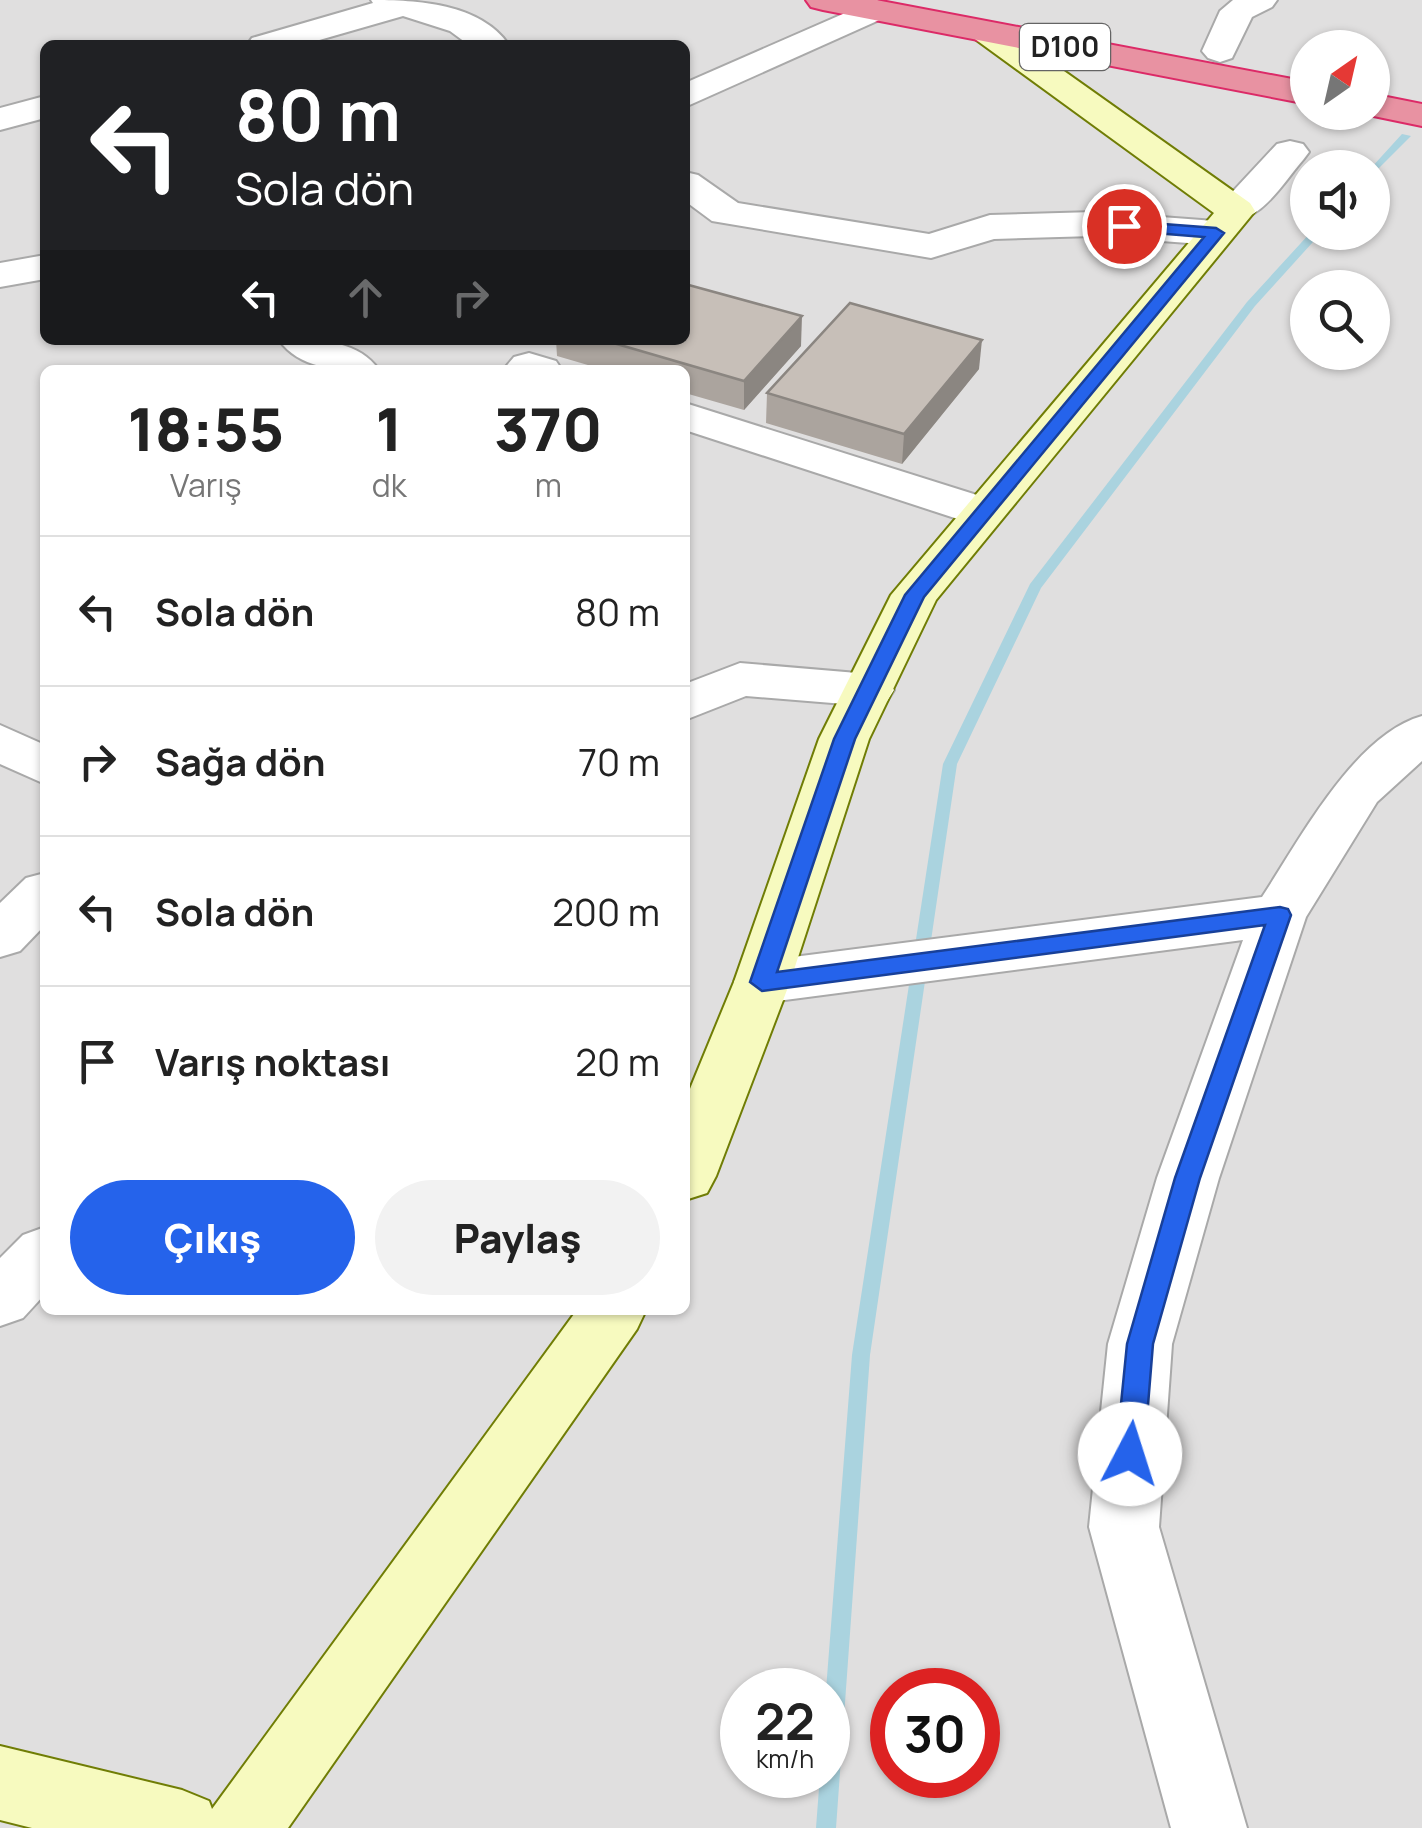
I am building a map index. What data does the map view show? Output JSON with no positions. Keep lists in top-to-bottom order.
{
  "streets": {
    "highway": ["D100"]
  },
  "north": "top right",
  "page": {
    "turn": ["80 m", "Sola dön"],
    "eta": [
      "18:55",
      "Varış",
      "1",
      "dk",
      "370",
      "m"
    ],
    "list": [
      {
        "name": "Sola dön",
        "value": "80 m"
      },
      {
        "name": "Sağa dön",
        "value": "70 m"
      },
      {
        "name": "Sola dön",
        "value": "200 m"
      },
      {
        "name": "Varış noktası",
        "value": "20 m"
      }
    ],
    "buttons": ["Çıkış", "Paylaş"],
    "speed": "22 km/h",
    "limit": "30"
  }
}
